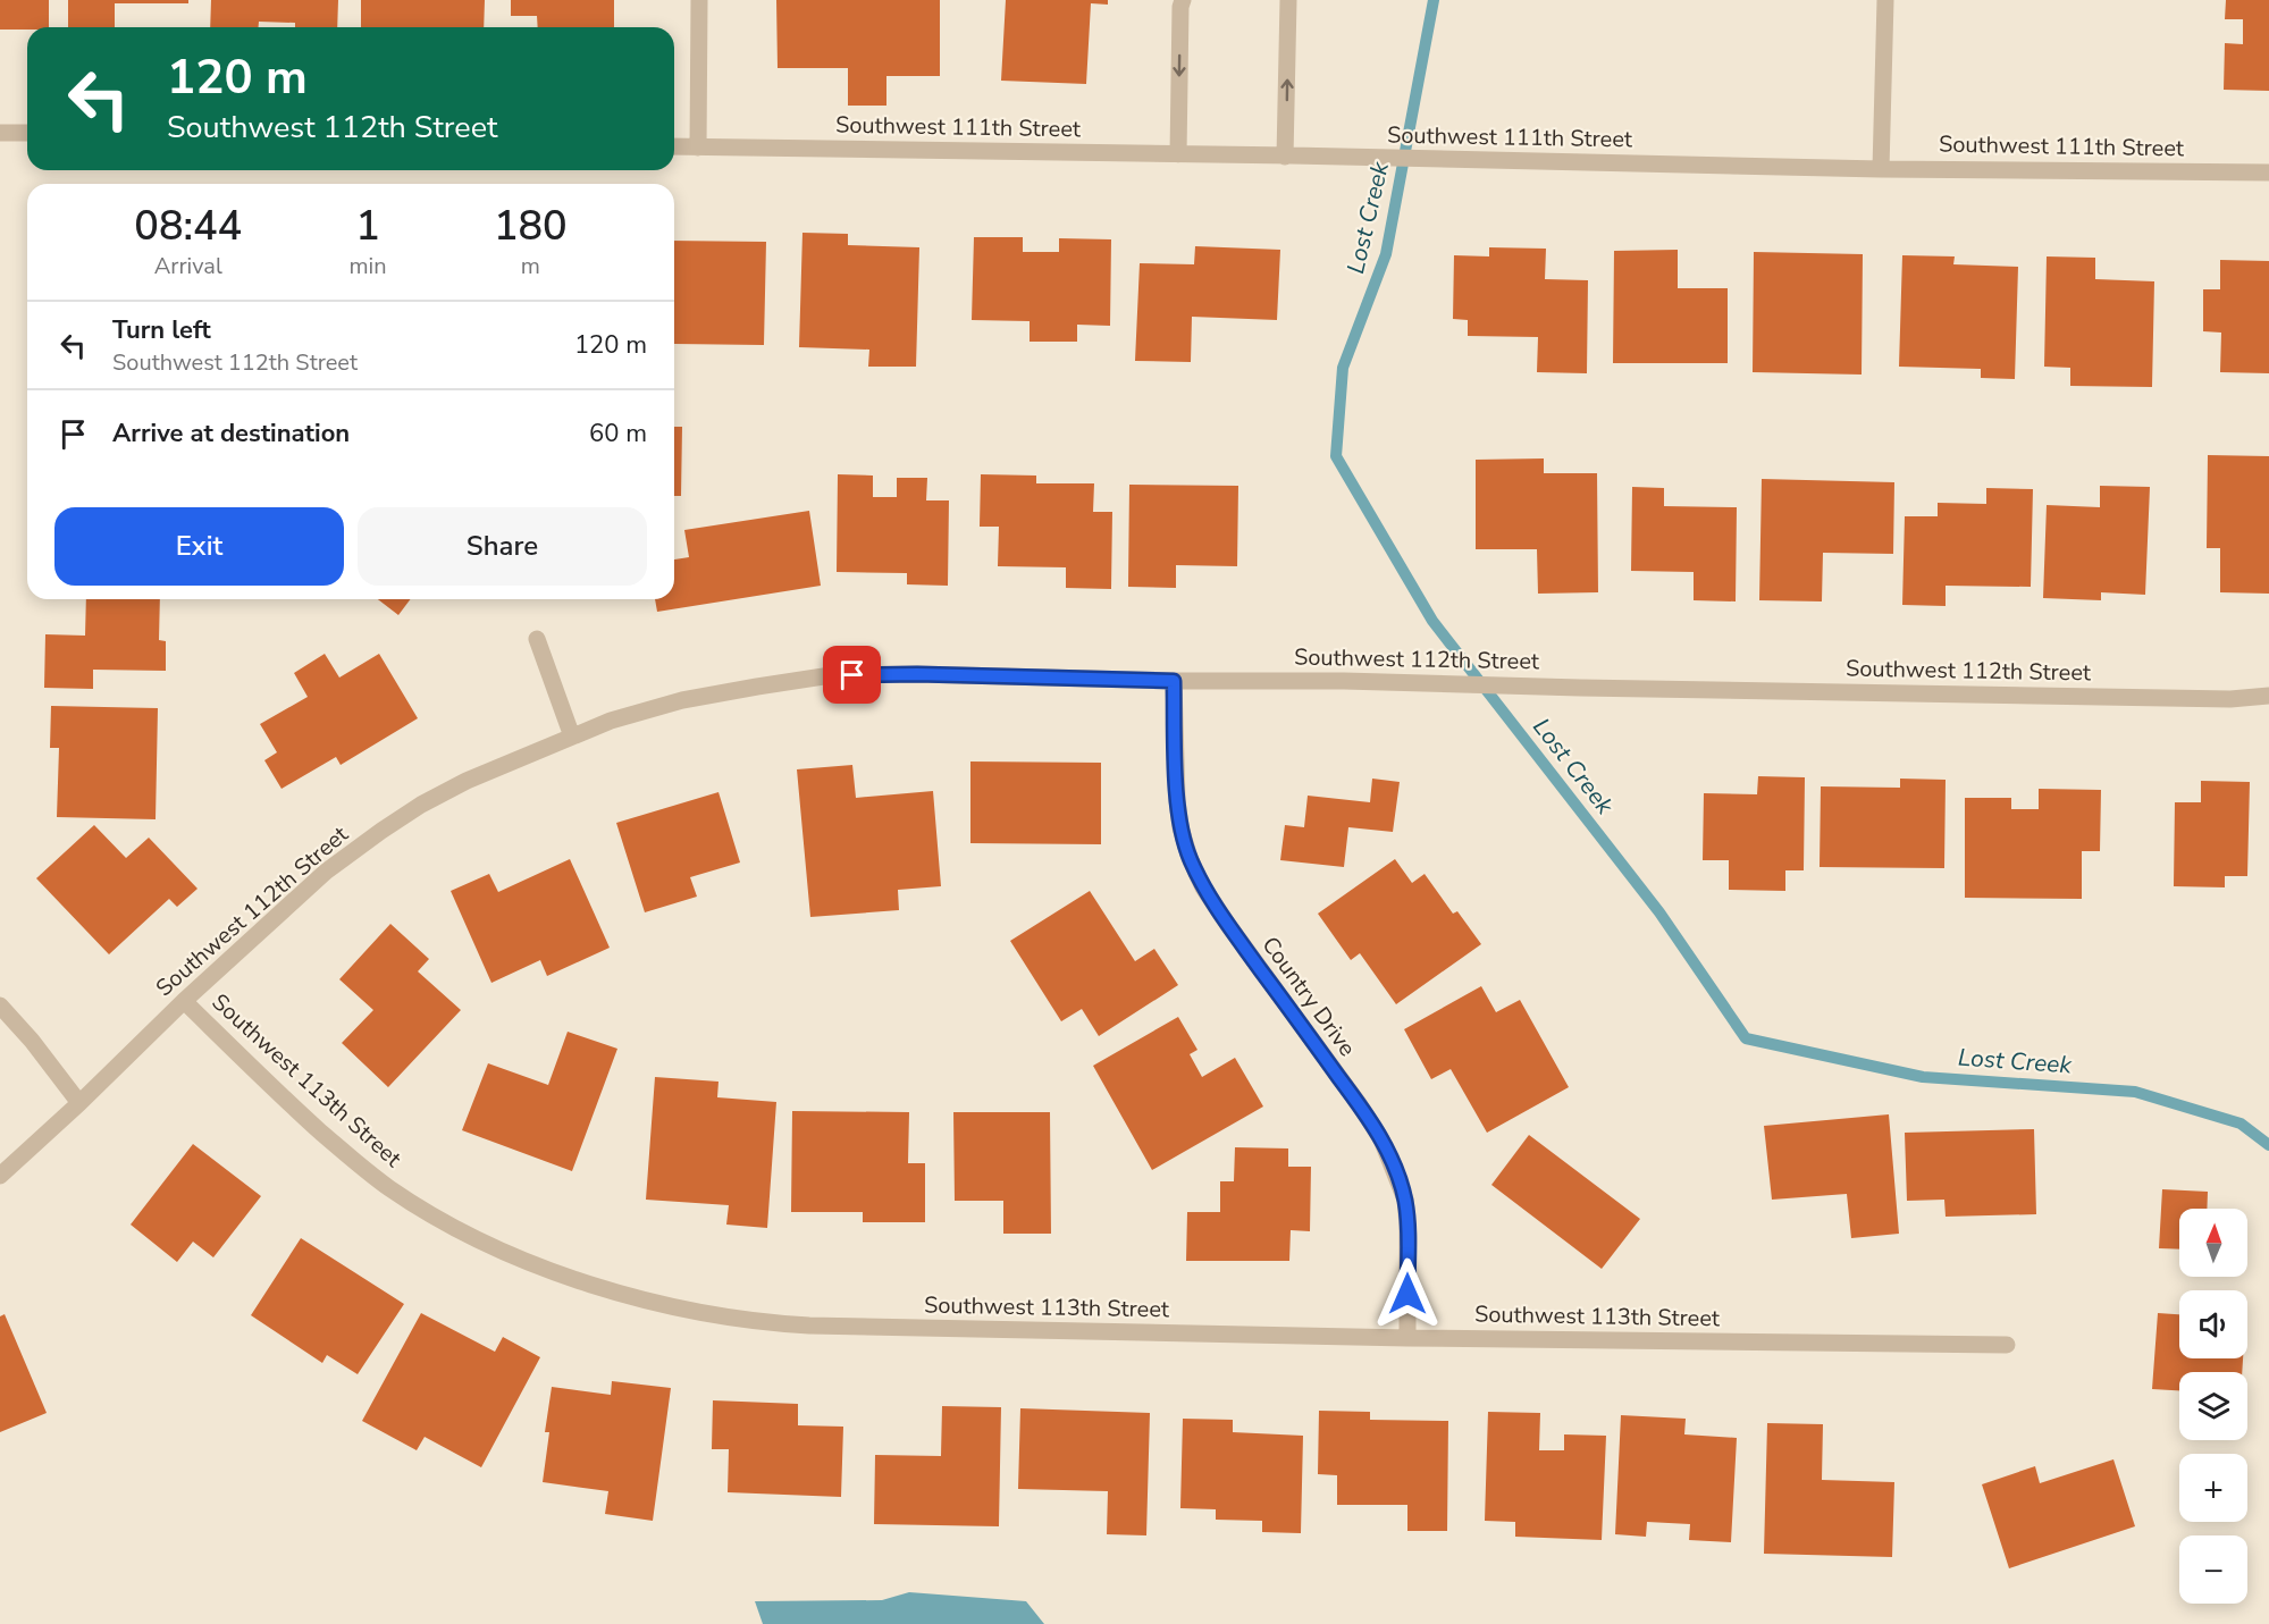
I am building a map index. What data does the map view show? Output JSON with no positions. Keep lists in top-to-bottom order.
{
  "streets": {
    "street": [
      "Southwest 111th Street",
      "Southwest 112th Street",
      "Country Drive",
      "Southwest 113th Street"
    ]
  },
  "crossings": [
    ["Southwest 112th Street", "Country Drive"],
    ["Southwest 112th Street", "Southwest 113th Street"],
    ["Country Drive", "Southwest 113th Street"]
  ],
  "water": ["Lost Creek"],
  "north": "top",
  "page": {
    "turn": ["120 m", "Southwest 112th Street"],
    "eta": [
      "08:44",
      "Arrival",
      "1",
      "min",
      "180",
      "m"
    ],
    "list": [
      {
        "name": "Turn left",
        "note": "Southwest 112th Street",
        "value": "120 m"
      },
      {
        "name": "Arrive at destination",
        "value": "60 m"
      }
    ],
    "buttons": ["Exit", "Share"],
    "map_buttons": ["+", "−"]
  }
}
